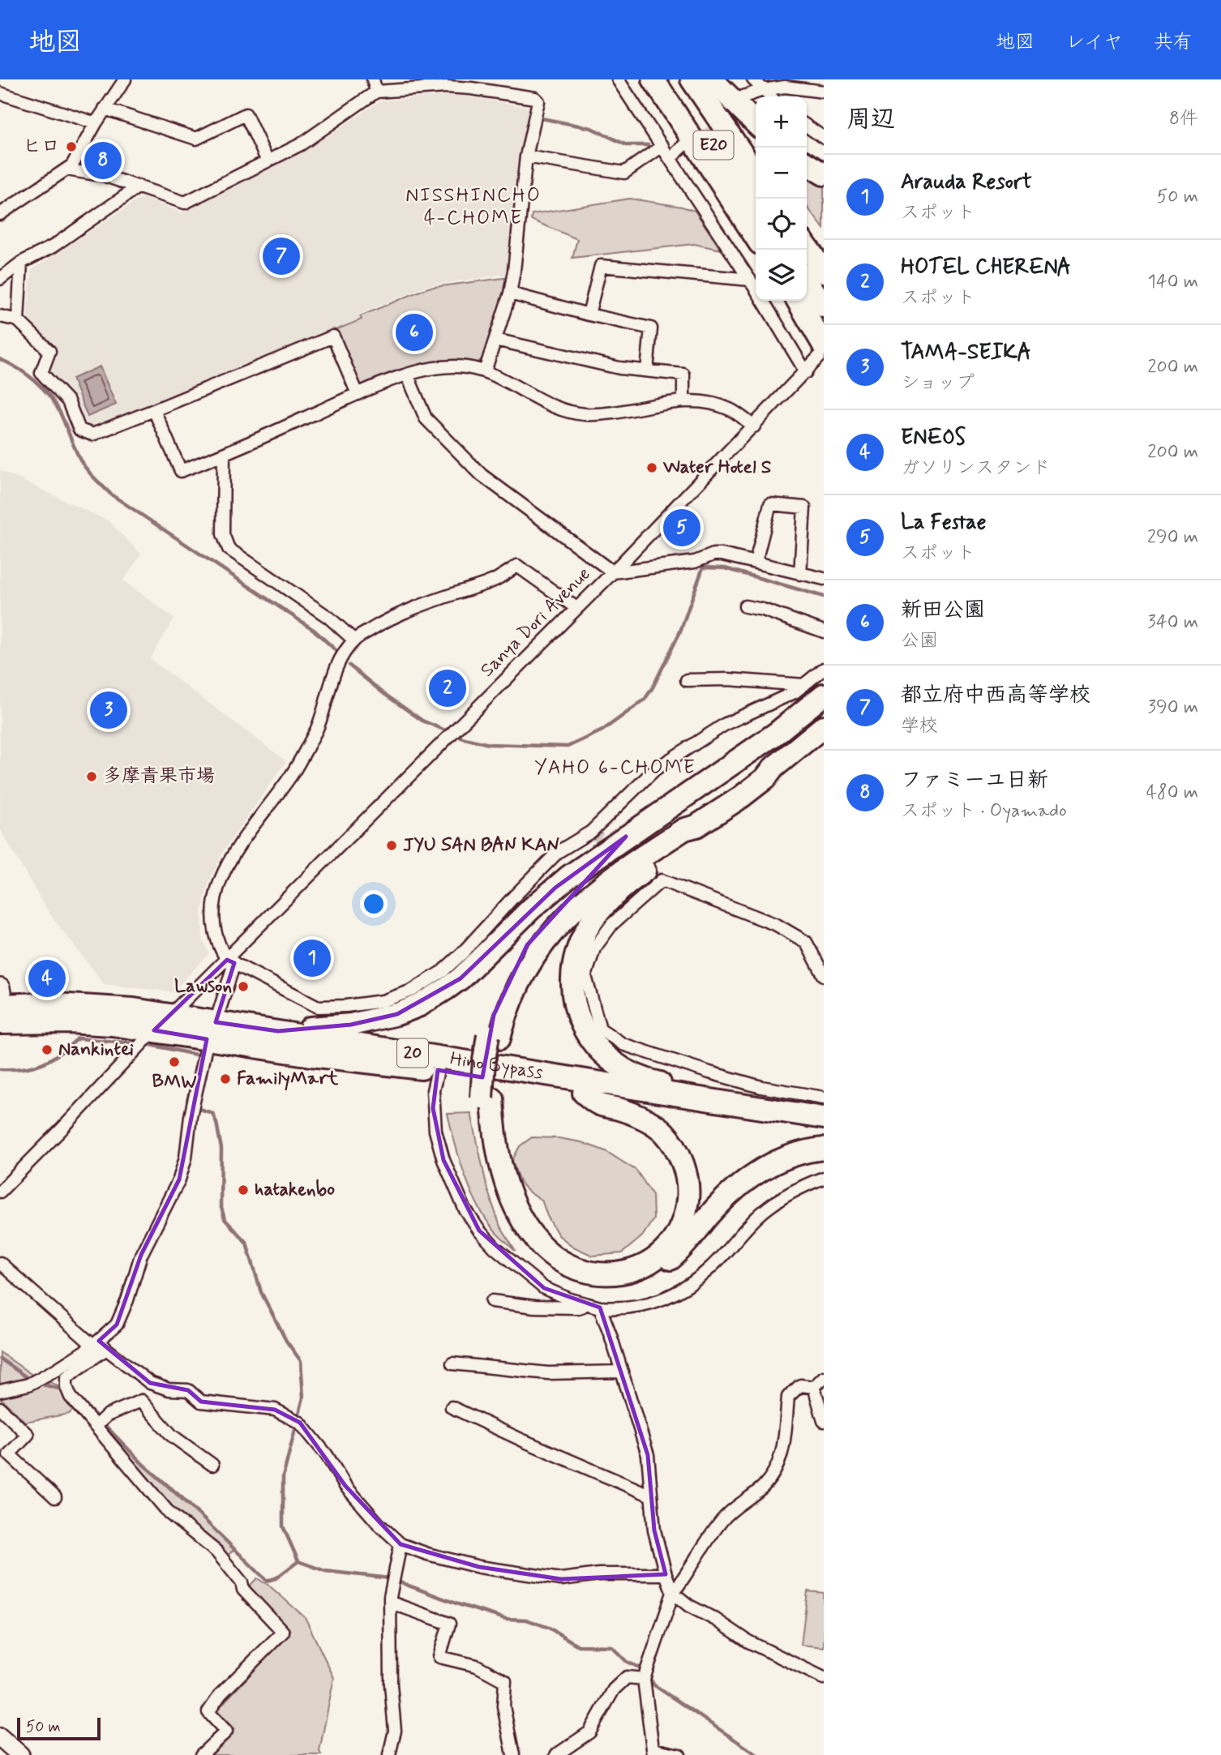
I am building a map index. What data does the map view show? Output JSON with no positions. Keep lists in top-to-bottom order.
{
  "streets": {
    "highway": ["E20", "20", "Hino Bypass"],
    "street": ["Sanya Dori Avenue"]
  },
  "crossings": [
    ["Sanya Dori Avenue", "Hino Bypass"]
  ],
  "districts": ["NISSHINCHO 4-CHOME", "YAHO 6-CHOME"],
  "places": [
    "ヒロ",
    "Water Hotel S",
    "多摩青果市場",
    "JYU SAN BAN KAN",
    "Lawson",
    "Nankintei",
    "BMW",
    "FamilyMart",
    "hatakenbo"
  ],
  "scale_bar": "50 m",
  "page": {
    "header": "地図",
    "nav": ["地図", "レイヤ", "共有"],
    "heading": ["周辺", "8件"],
    "map_buttons": ["+", "−"],
    "pins": [
      "8",
      "7",
      "6",
      "5",
      "2",
      "3",
      "1",
      "4"
    ],
    "list": [
      {
        "mark": "1",
        "name": "Arauda Resort",
        "note": "スポット",
        "value": "50 m"
      },
      {
        "mark": "2",
        "name": "HOTEL CHERENA",
        "note": "スポット",
        "value": "140 m"
      },
      {
        "mark": "3",
        "name": "TAMA-SEIKA",
        "note": "ショップ",
        "value": "200 m"
      },
      {
        "mark": "4",
        "name": "ENEOS",
        "note": "ガソリンスタンド",
        "value": "200 m"
      },
      {
        "mark": "5",
        "name": "La Festae",
        "note": "スポット",
        "value": "290 m"
      },
      {
        "mark": "6",
        "name": "新田公園",
        "note": "公園",
        "value": "340 m"
      },
      {
        "mark": "7",
        "name": "都立府中西高等学校",
        "note": "学校",
        "value": "390 m"
      },
      {
        "mark": "8",
        "name": "ファミーユ日新",
        "note": "スポット · Oyamado",
        "value": "480 m"
      }
    ],
    "scale": "50 m"
  }
}
